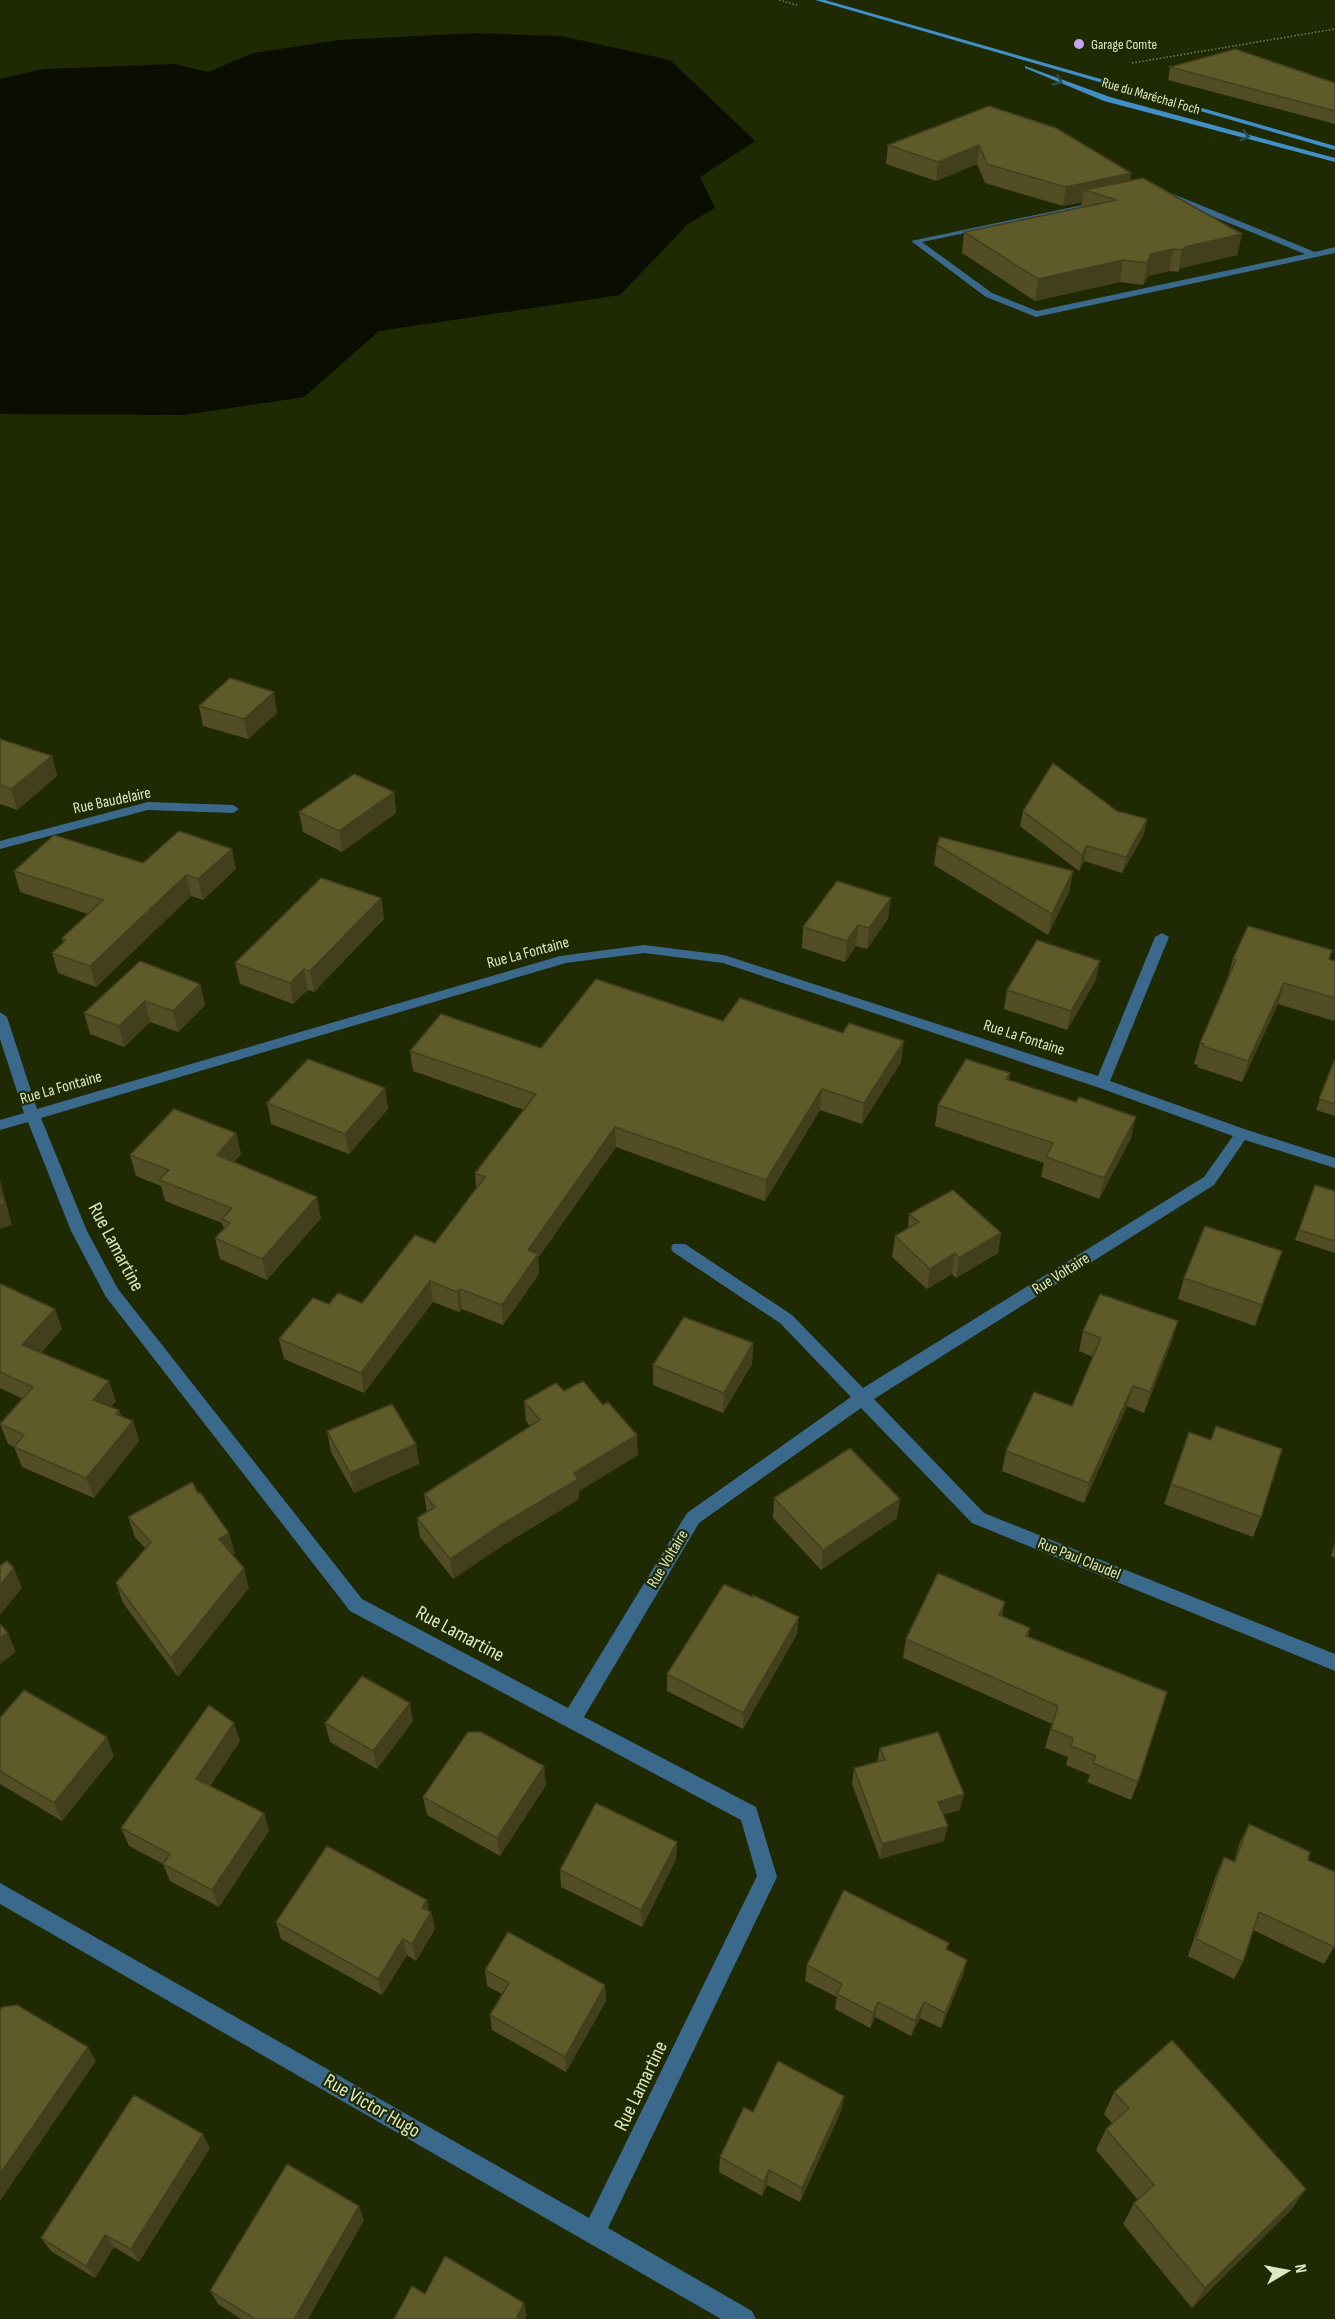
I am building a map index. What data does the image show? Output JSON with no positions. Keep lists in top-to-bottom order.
{
  "streets": {
    "main road": ["Rue du Maréchal Foch"],
    "street": [
      "Rue Baudelaire",
      "Rue La Fontaine",
      "Rue Lamartine",
      "Rue Voltaire",
      "Rue Paul Claudel",
      "Rue Victor Hugo"
    ]
  },
  "crossings": [
    ["Rue La Fontaine", "Rue Lamartine"],
    ["Rue La Fontaine", "Rue Voltaire"],
    ["Rue Lamartine", "Rue Voltaire"],
    ["Rue Lamartine", "Rue Victor Hugo"],
    ["Rue Voltaire", "Rue Paul Claudel"]
  ],
  "places": ["Garage Comte"],
  "north": "right"
}
